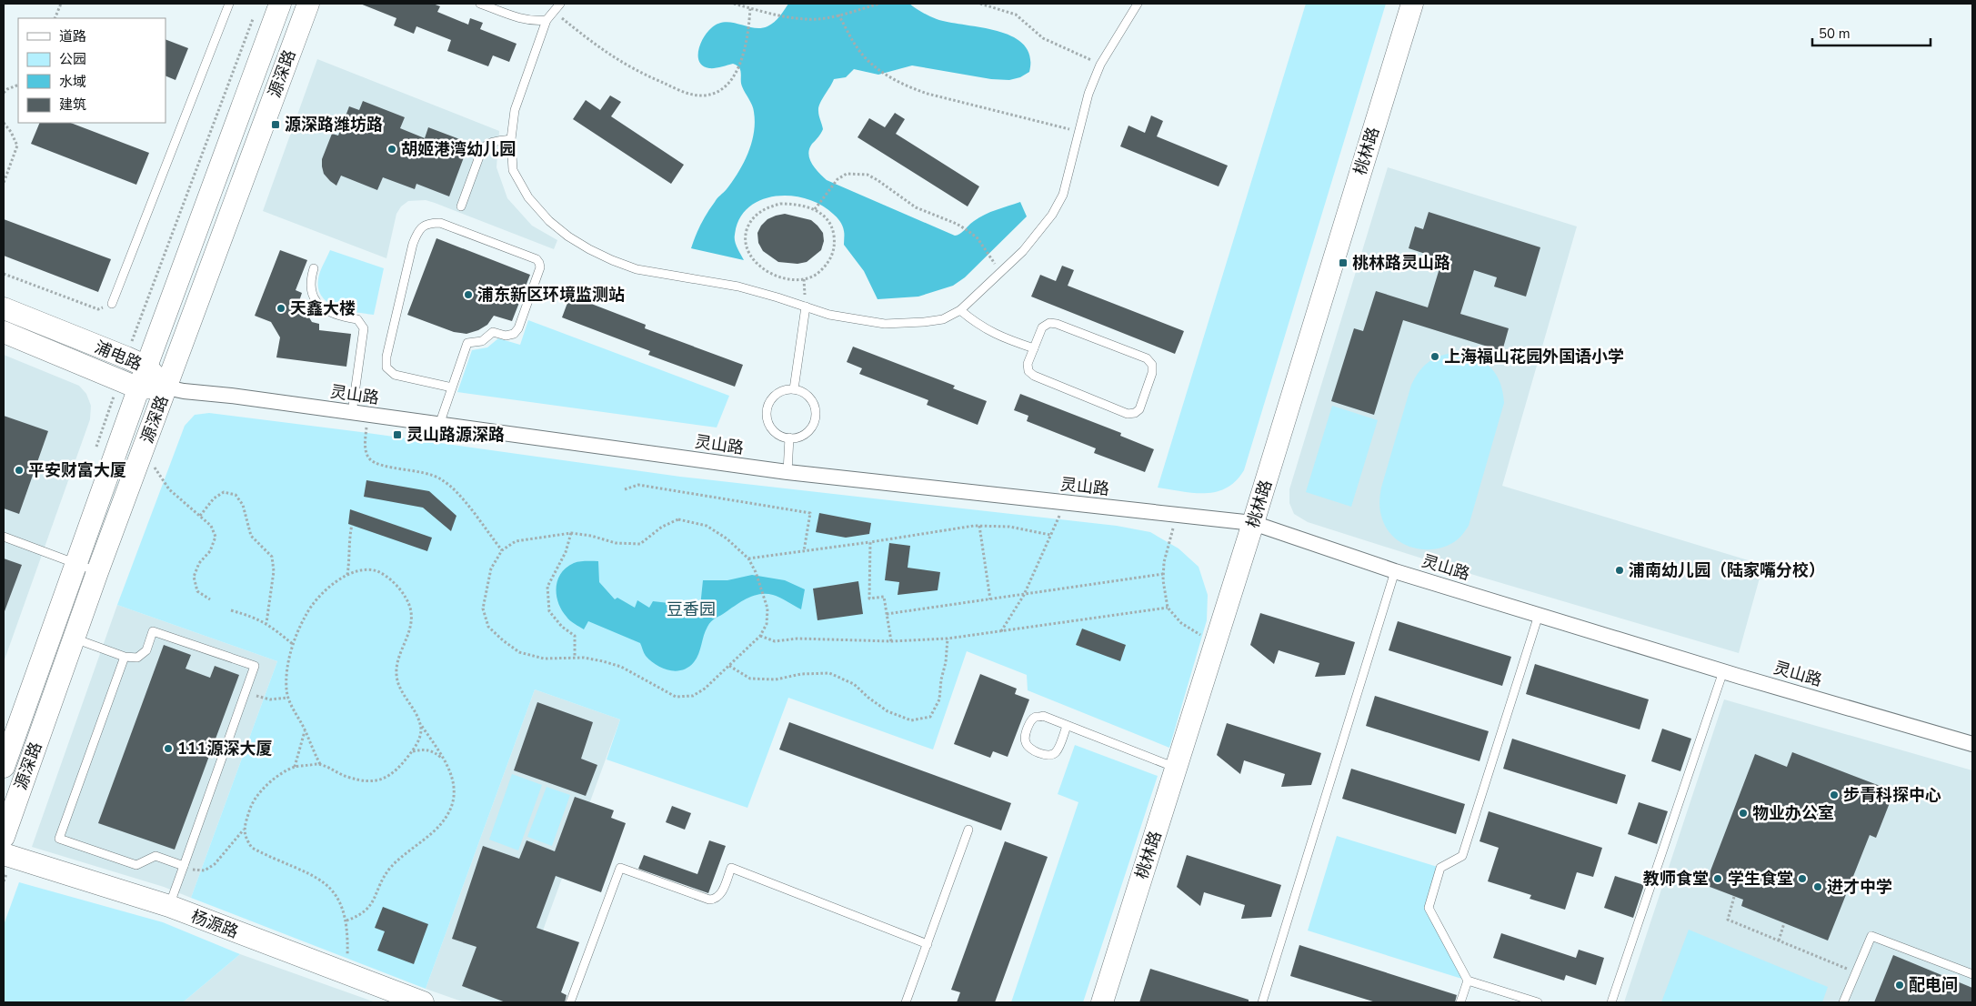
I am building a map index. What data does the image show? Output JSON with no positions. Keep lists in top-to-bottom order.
{
  "streets": {
    "street": [
      "源深路",
      "桃林路",
      "浦电路",
      "灵山路",
      "杨源路"
    ]
  },
  "crossings": [
    ["源深路", "浦电路"],
    ["源深路", "灵山路"],
    ["桃林路", "灵山路"],
    ["浦电路", "灵山路"]
  ],
  "parks": ["豆香园"],
  "places": {
    "transit": ["源深路潍坊路", "桃林路灵山路", "灵山路源深路"],
    "other": [
      "胡姬港湾幼儿园",
      "浦东新区环境监测站",
      "天鑫大楼",
      "上海福山花园外国语小学",
      "平安财富大厦",
      "浦南幼儿园（陆家嘴分校）",
      "111源深大厦",
      "步青科探中心",
      "物业办公室",
      "教师食堂",
      "学生食堂",
      "进才中学",
      "配电间"
    ]
  },
  "legend": [
    "道路",
    "公园",
    "水域",
    "建筑"
  ],
  "scale_bar": "50 m"
}
